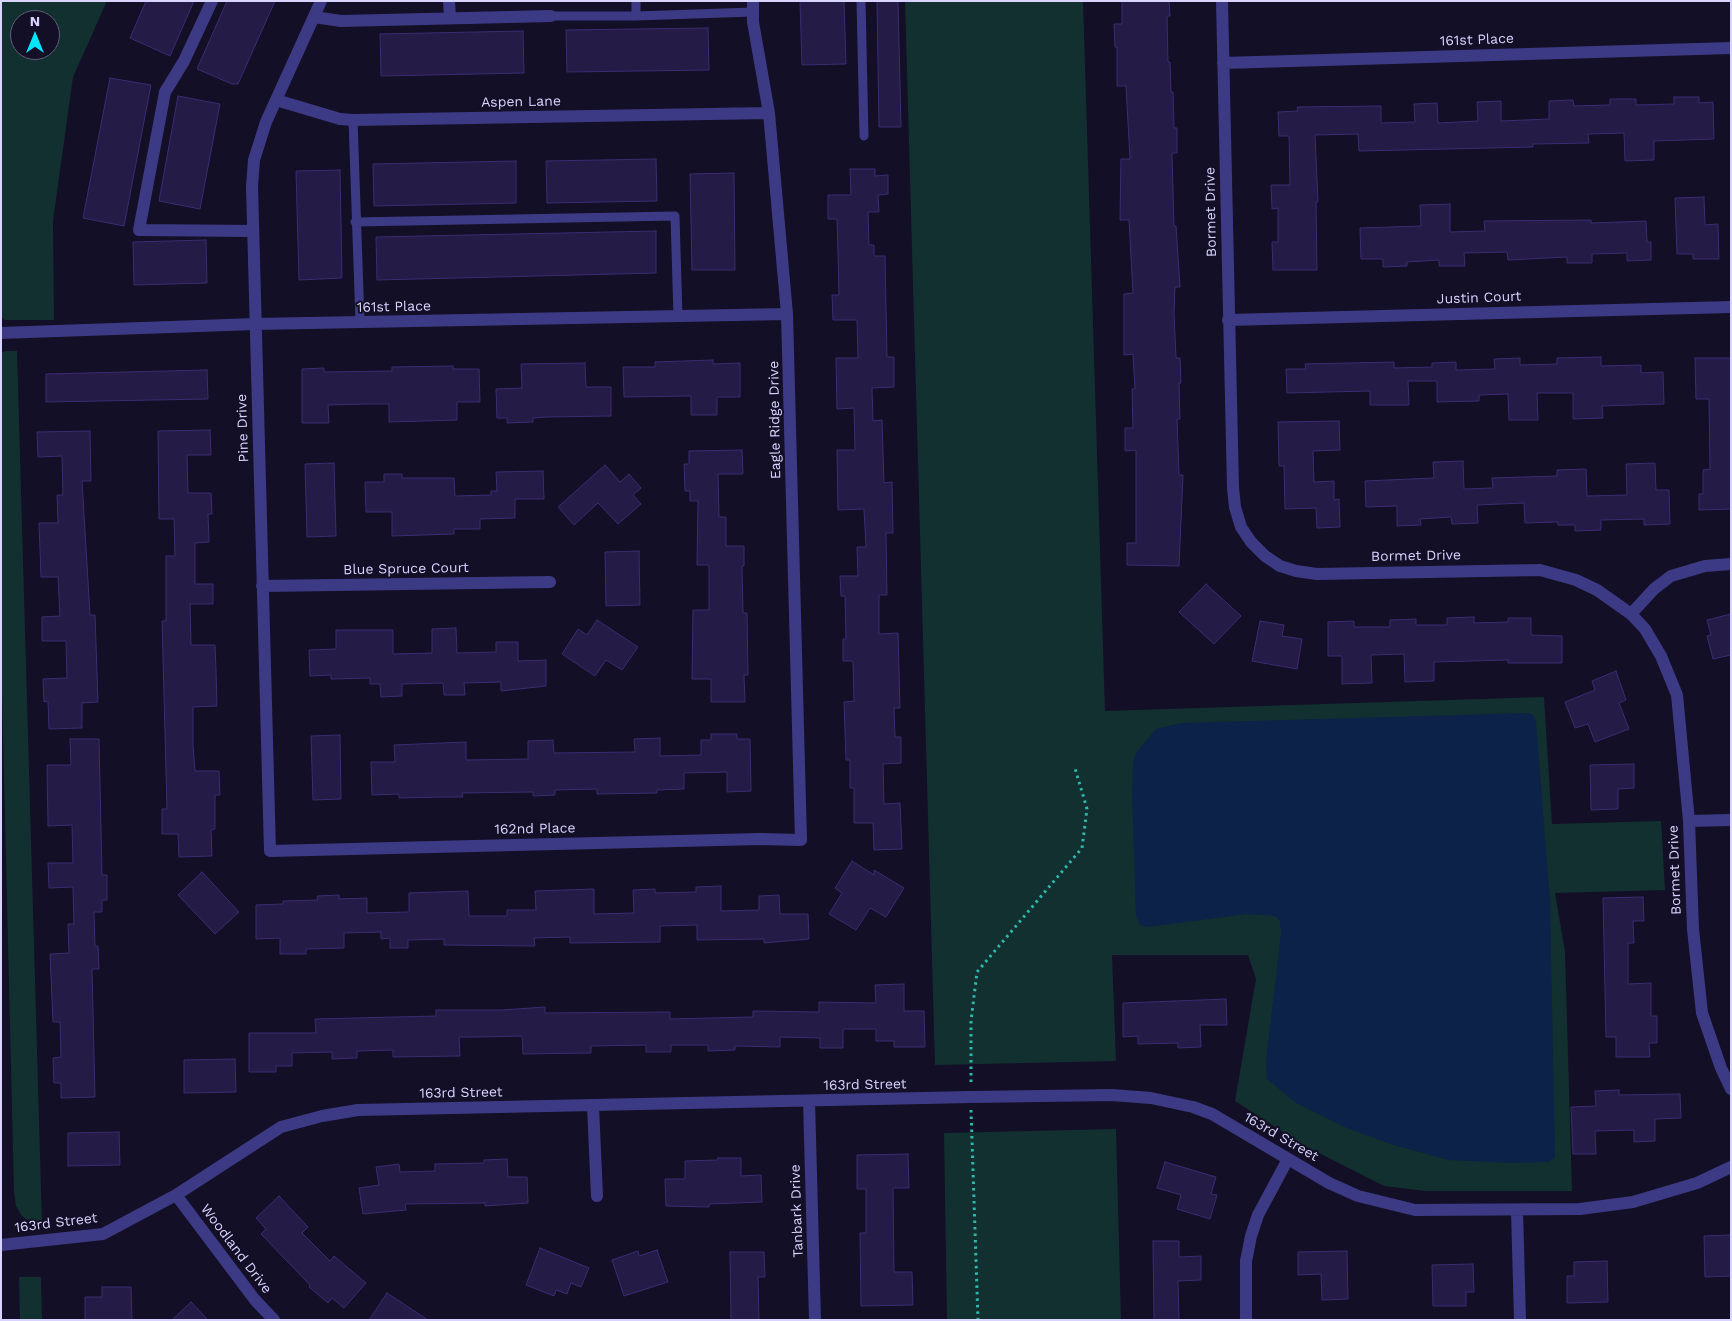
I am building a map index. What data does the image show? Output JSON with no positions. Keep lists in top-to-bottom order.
{
  "streets": {
    "street": [
      "161st Place",
      "Aspen Lane",
      "Bormet Drive",
      "Justin Court",
      "Eagle Ridge Drive",
      "Pine Drive",
      "Blue Spruce Court",
      "162nd Place",
      "163rd Street",
      "Tanbark Drive",
      "Woodland Drive"
    ]
  },
  "crossings": [
    ["161st Place", "Bormet Drive"],
    ["161st Place", "Eagle Ridge Drive"],
    ["161st Place", "Pine Drive"],
    ["Aspen Lane", "Eagle Ridge Drive"],
    ["Aspen Lane", "Pine Drive"],
    ["Bormet Drive", "Justin Court"],
    ["Eagle Ridge Drive", "162nd Place"],
    ["Pine Drive", "Blue Spruce Court"],
    ["Pine Drive", "162nd Place"],
    ["163rd Street", "Tanbark Drive"],
    ["163rd Street", "Woodland Drive"]
  ],
  "north": "top"
}
